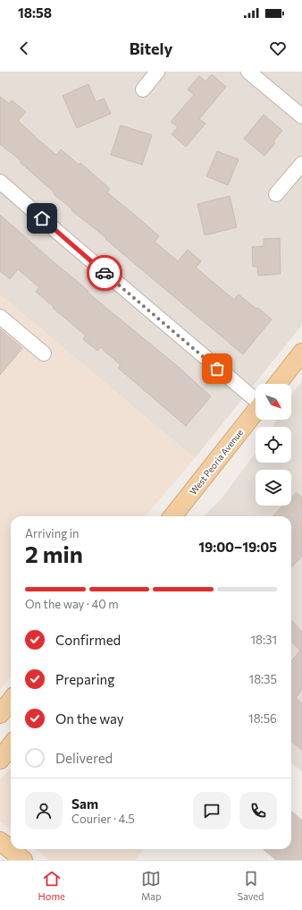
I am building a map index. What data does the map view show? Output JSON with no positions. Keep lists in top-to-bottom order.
{
  "streets": {
    "main road": ["West Peoria Avenue"]
  },
  "north": "bottom right",
  "page": {
    "status": "18:58",
    "header": "Bitely",
    "heading": ["2 min", "Arriving in", "19:00–19:05"],
    "panel": ["Sam", "Courier · 4.5"],
    "bar": "On the way · 40 m",
    "list": [
      ["Confirmed", "18:31"],
      ["Preparing", "18:35"],
      ["On the way", "18:56"],
      "Delivered"
    ],
    "tabs": ["Home", "Map", "Saved"]
  }
}
